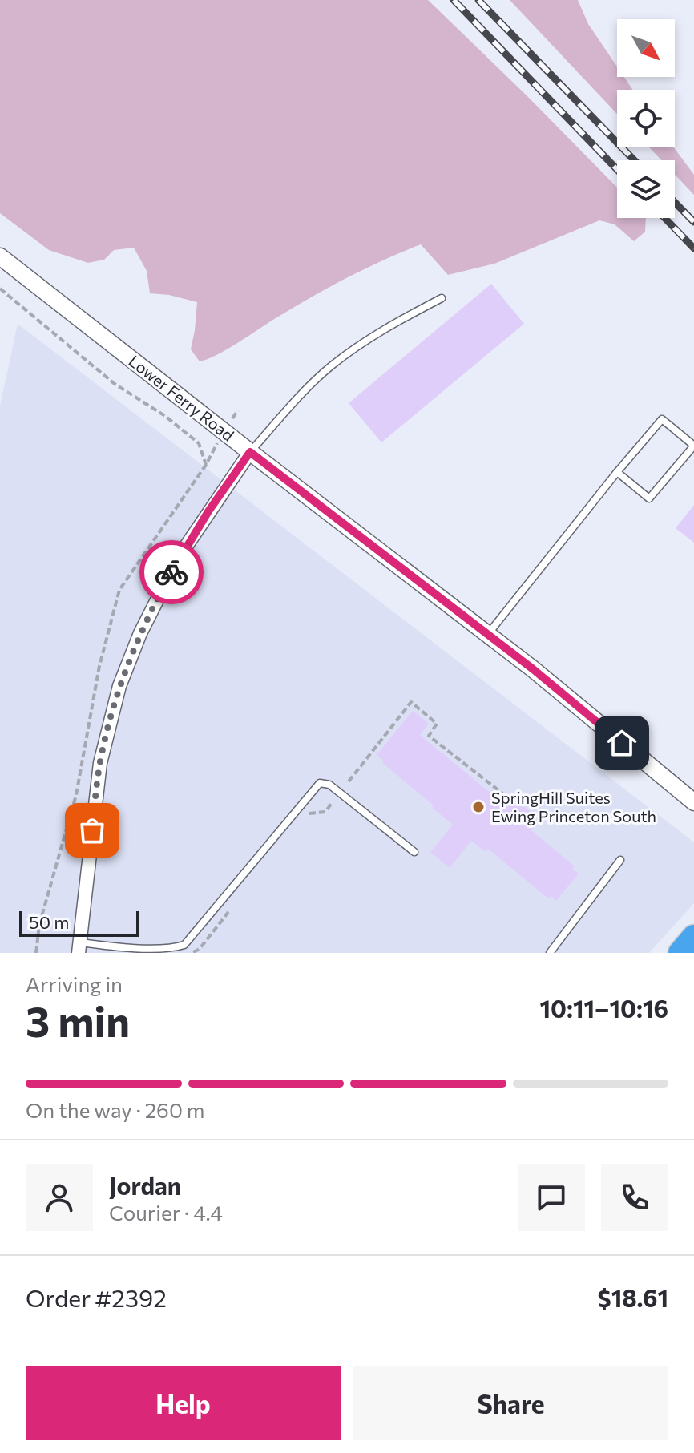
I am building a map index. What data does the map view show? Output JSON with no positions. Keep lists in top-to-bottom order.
{
  "streets": {
    "street": ["Lower Ferry Road"]
  },
  "places": ["SpringHill Suites Ewing Princeton South"],
  "scale_bar": "50 m",
  "north": "bottom right",
  "page": {
    "scale": "50 m",
    "heading": ["3 min", "Arriving in", "10:11–10:16"],
    "panel": [
      "Jordan",
      "Courier · 4.4",
      "Order #2392",
      "$18.61"
    ],
    "bar": "On the way · 260 m",
    "buttons": ["Help", "Share"]
  }
}
